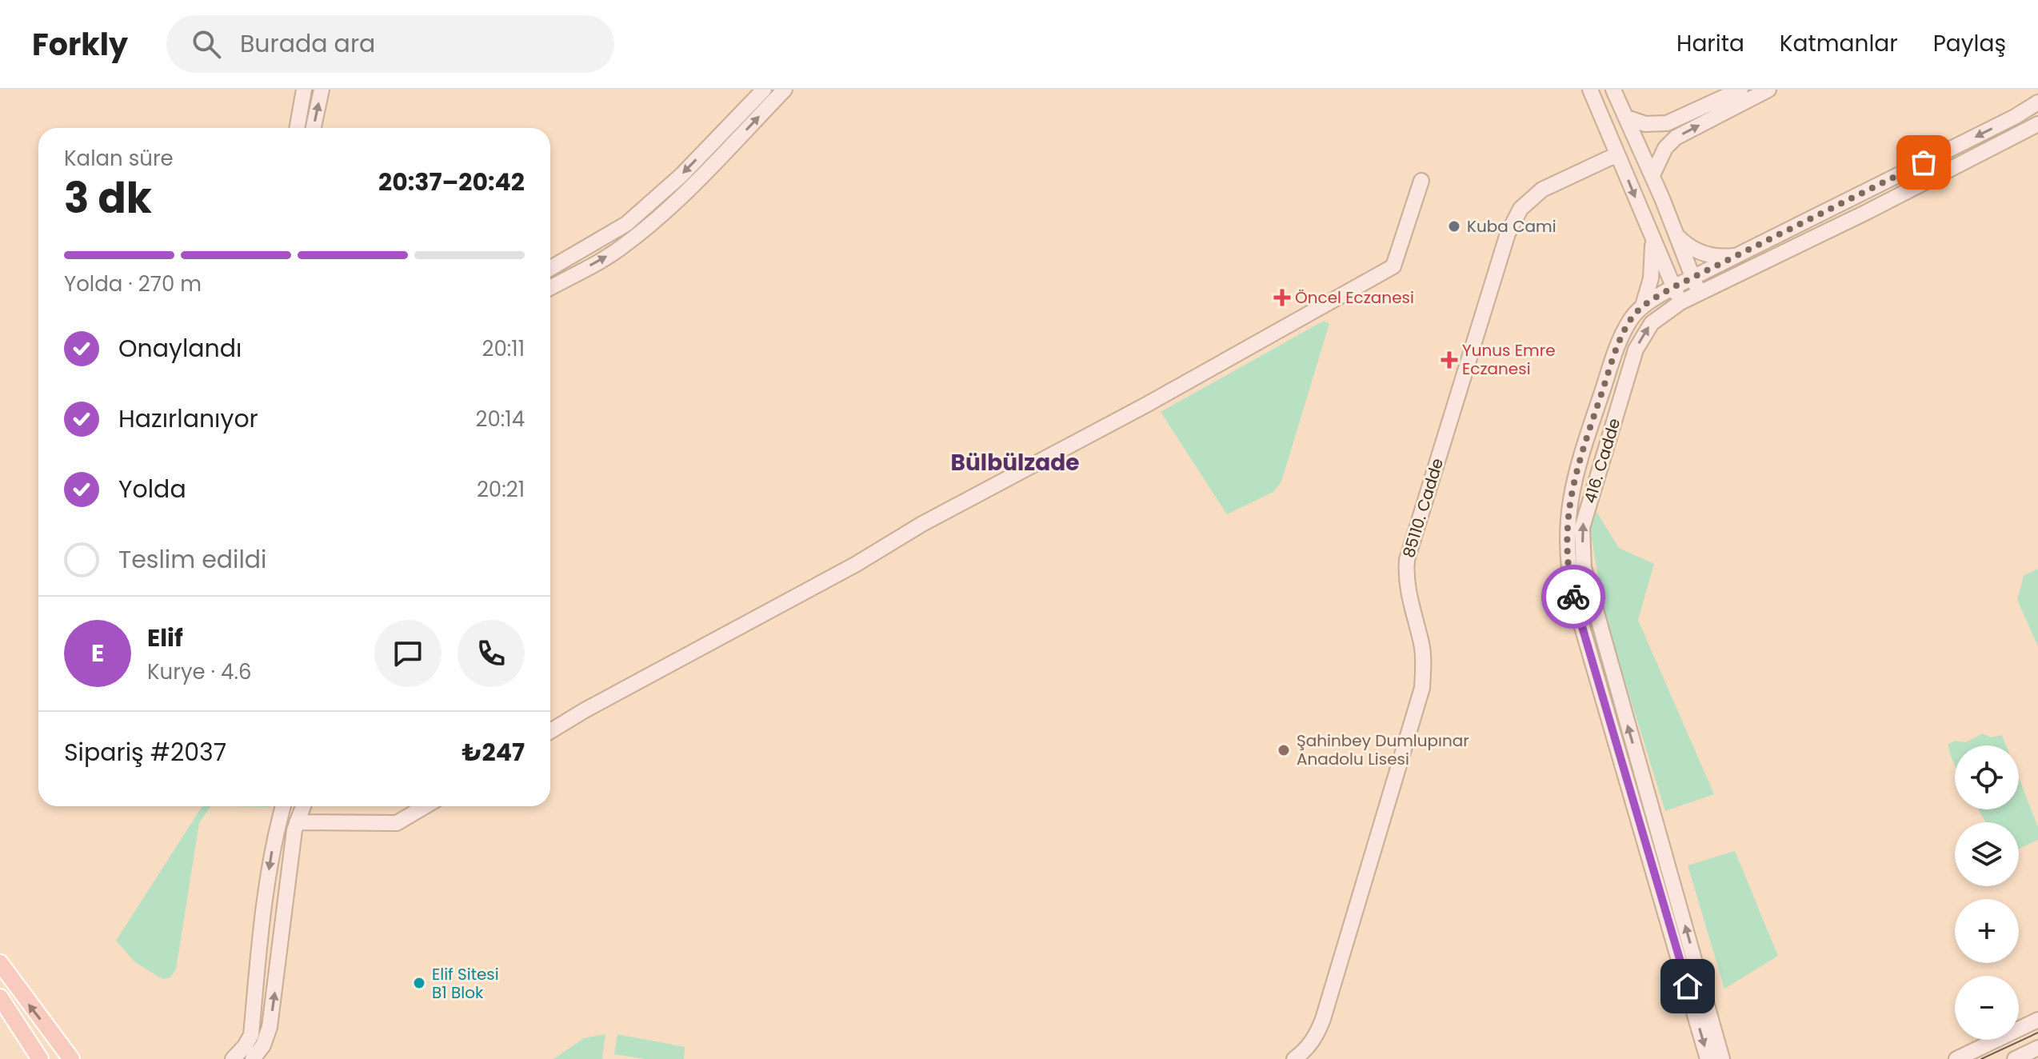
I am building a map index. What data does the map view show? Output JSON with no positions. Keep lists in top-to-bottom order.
{
  "streets": {
    "main road": ["416. Cadde", "85110. Cadde"]
  },
  "districts": ["Bülbülzade"],
  "places": {
    "other": ["Kuba Cami", "Şahinbey Dumlupınar Anadolu Lisesi", "Elif Sitesi B1 Blok"],
    "health": ["Öncel Eczanesi", "Yunus Emre Eczanesi"]
  },
  "page": {
    "header": "Forkly",
    "search": "Burada ara",
    "nav": ["Harita", "Katmanlar", "Paylaş"],
    "heading": ["3 dk", "Kalan süre", "20:37–20:42"],
    "panel": [
      "Elif",
      "Kurye · 4.6",
      "Sipariş #2037",
      "₺247"
    ],
    "bar": "Yolda · 270 m",
    "list": [
      ["Onaylandı", "20:11"],
      ["Hazırlanıyor", "20:14"],
      ["Yolda", "20:21"],
      "Teslim edildi"
    ],
    "round": "E",
    "map_buttons": ["+", "−"]
  }
}
